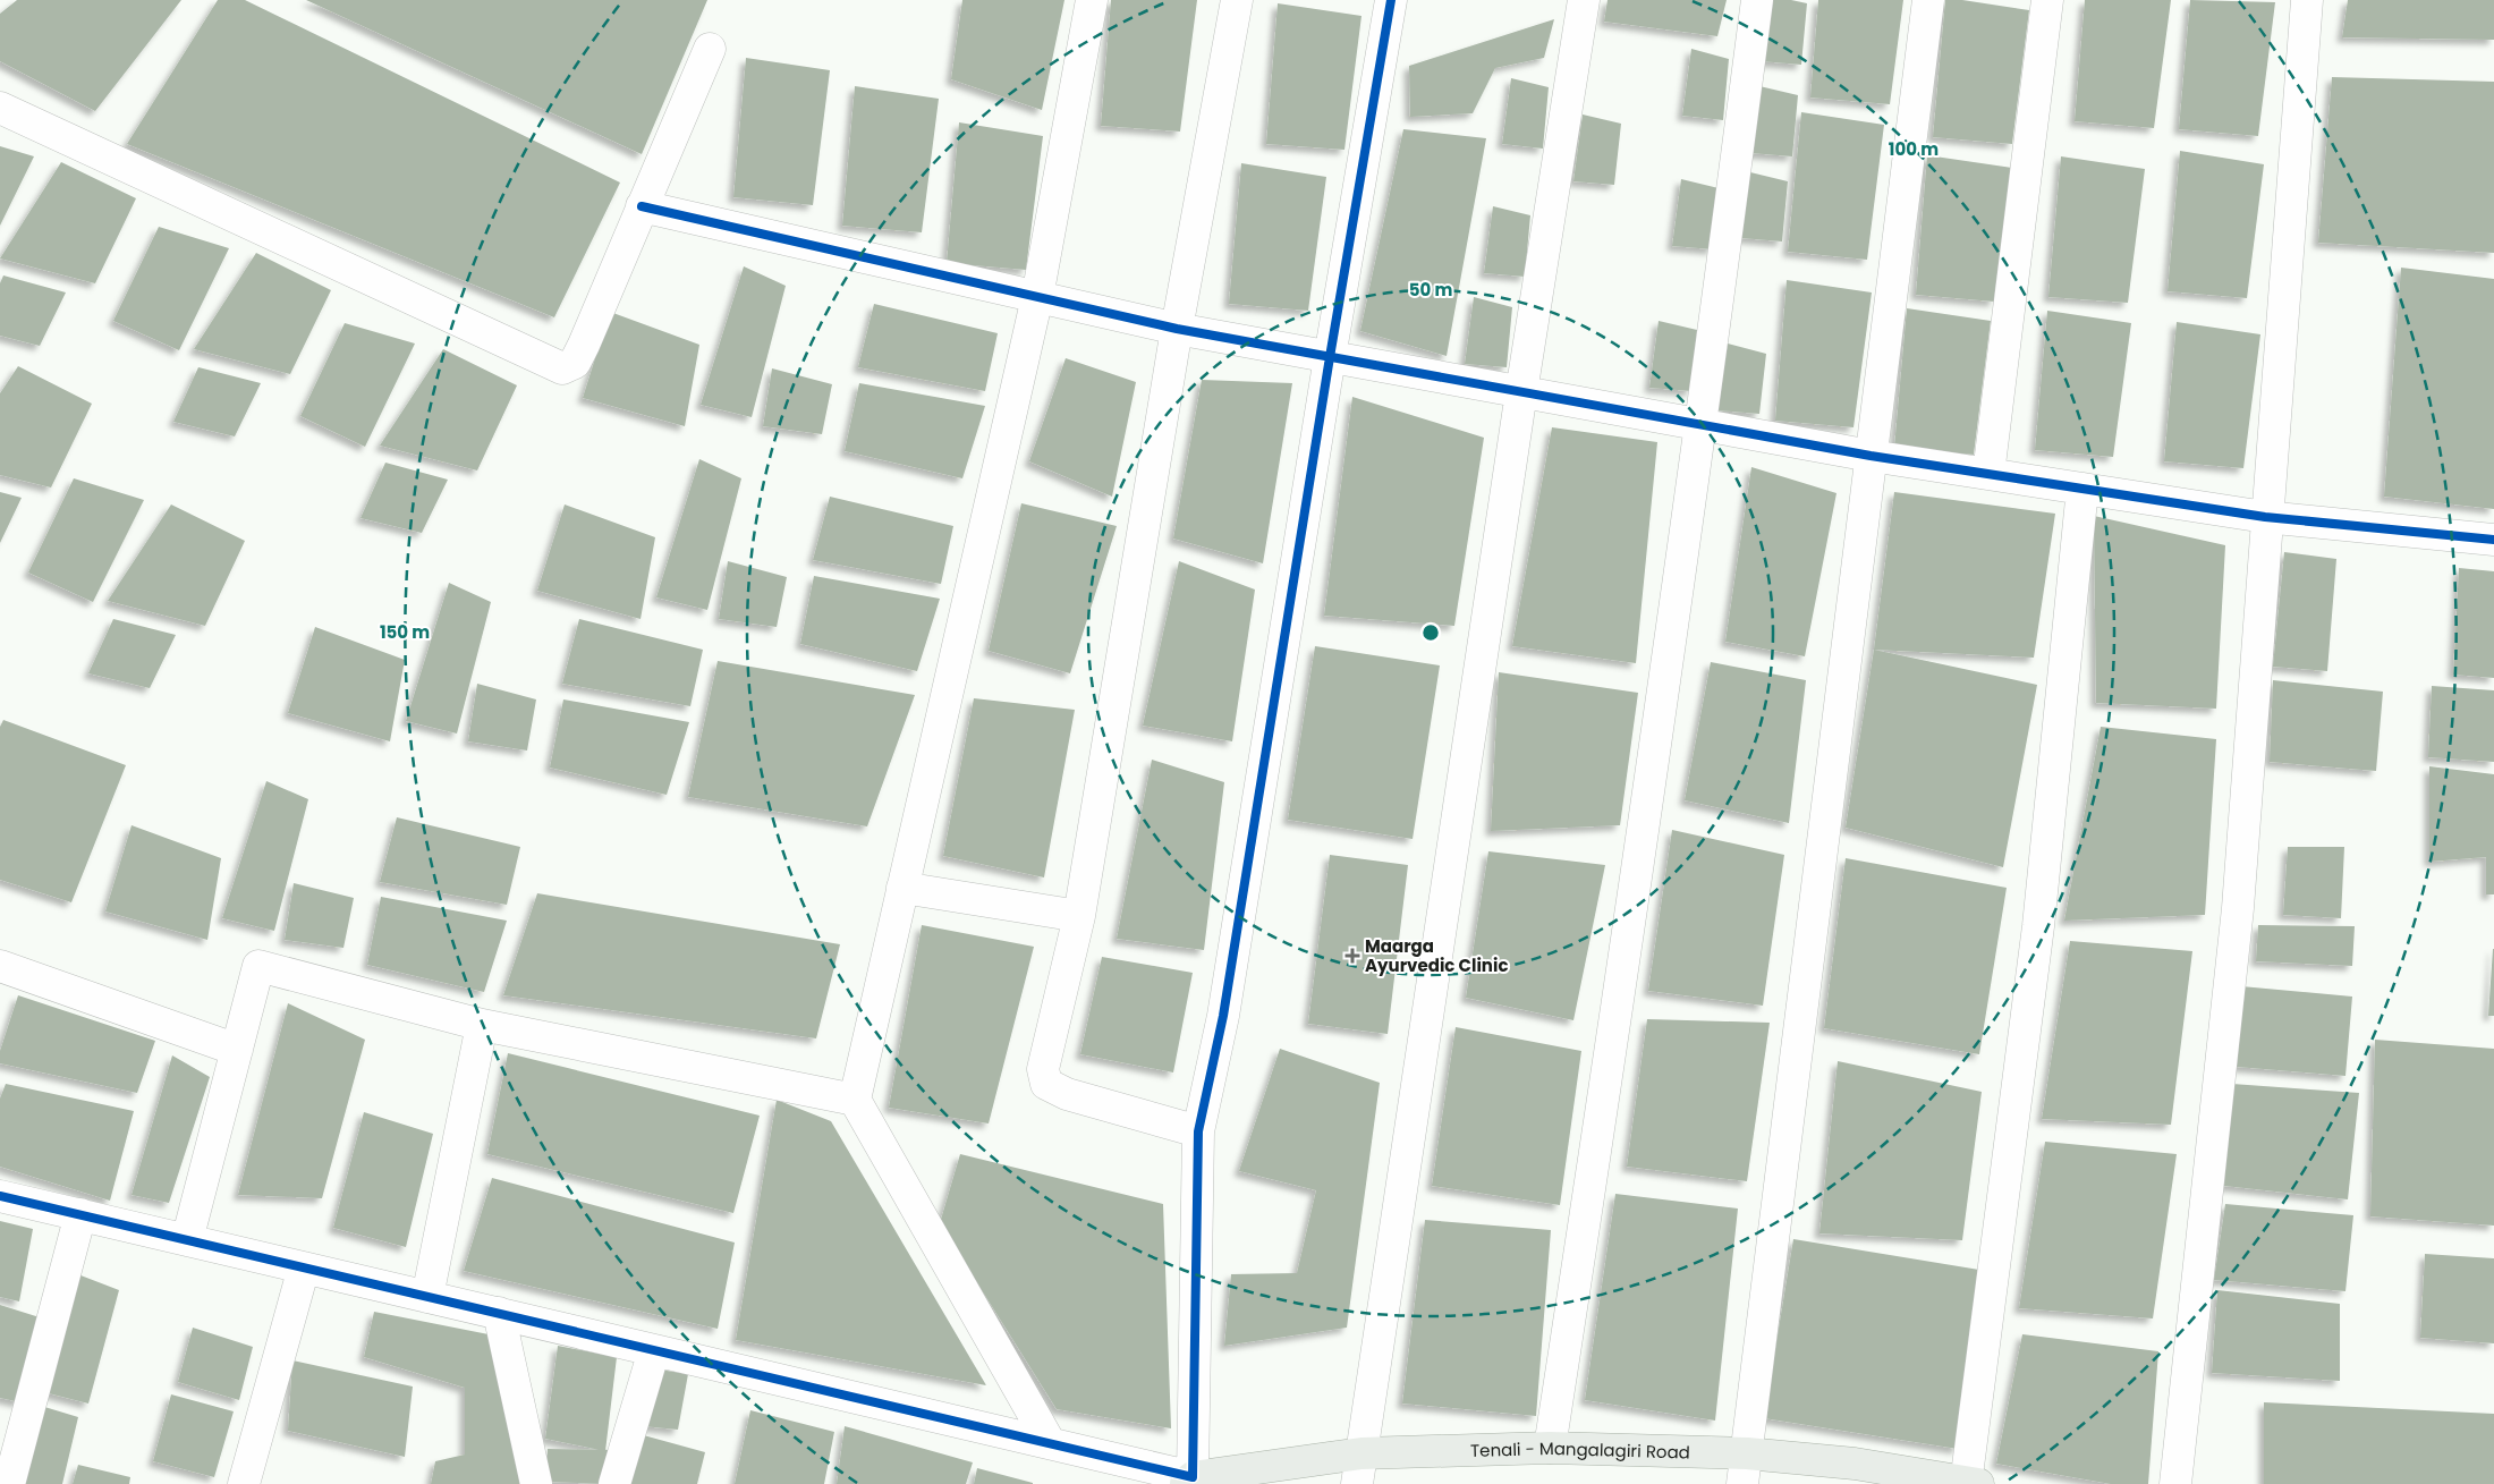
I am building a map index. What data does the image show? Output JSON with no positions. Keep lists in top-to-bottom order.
{
  "streets": {
    "main road": ["Tenali - Mangalagiri Road"]
  },
  "places": {
    "health": ["Maarga Ayurvedic Clinic"]
  },
  "rings": ["100 m", "50 m", "150 m"]
}
